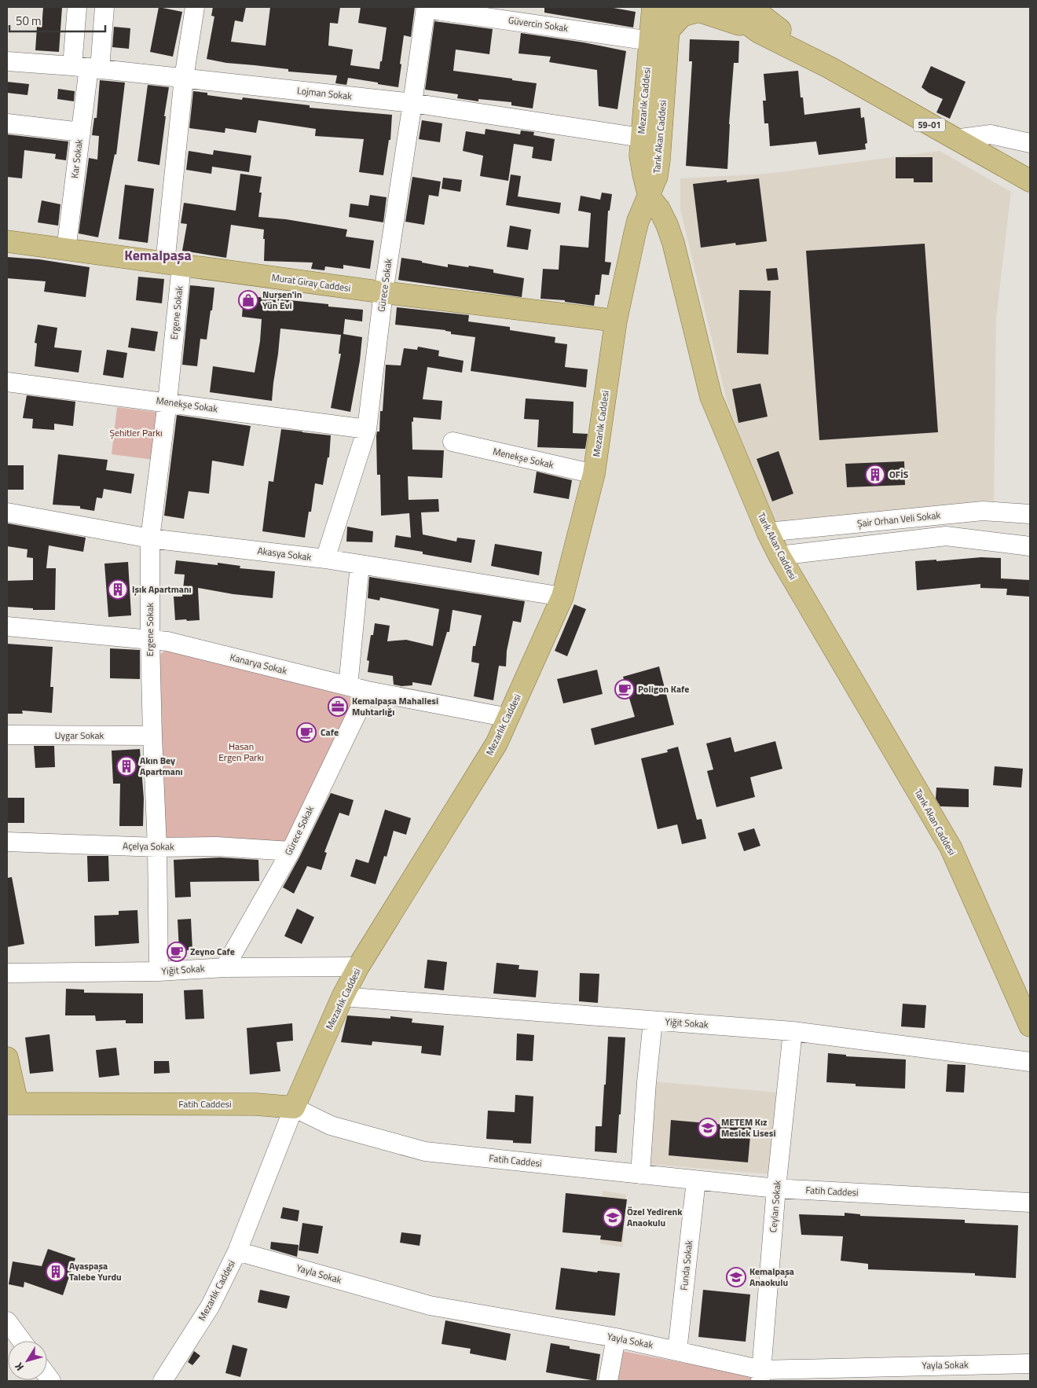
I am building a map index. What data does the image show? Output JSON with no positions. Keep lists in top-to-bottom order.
{
  "streets": {
    "main road": [
      "Mezarlık Caddesi",
      "59-01",
      "Tarık Akan Caddesi",
      "Murat Giray Caddesi",
      "Fatih Caddesi"
    ],
    "street": [
      "Güvercin Sokak",
      "Lojman Sokak",
      "Kar Sokak",
      "Gürece Sokak",
      "Ergene Sokak",
      "Menekşe Sokak",
      "Şair Orhan Veli Sokak",
      "Akasya Sokak",
      "Kanarya Sokak",
      "Uygar Sokak",
      "Açelya Sokak",
      "Yiğit Sokak",
      "Ceylan Sokak",
      "Funda Sokak",
      "Yayla Sokak"
    ]
  },
  "crossings": [
    ["Güvercin Sokak", "Mezarlık Caddesi"],
    ["Güvercin Sokak", "Tarık Akan Caddesi"],
    ["Güvercin Sokak", "Gürece Sokak"],
    ["Lojman Sokak", "Mezarlık Caddesi"],
    ["Lojman Sokak", "Kar Sokak"],
    ["Lojman Sokak", "Gürece Sokak"],
    ["Lojman Sokak", "Ergene Sokak"],
    ["Mezarlık Caddesi", "Tarık Akan Caddesi"],
    ["Mezarlık Caddesi", "Murat Giray Caddesi"],
    ["Mezarlık Caddesi", "Menekşe Sokak"],
    ["Mezarlık Caddesi", "Akasya Sokak"],
    ["Mezarlık Caddesi", "Kanarya Sokak"],
    ["Mezarlık Caddesi", "Yiğit Sokak"],
    ["Mezarlık Caddesi", "Fatih Caddesi"],
    ["Mezarlık Caddesi", "Yayla Sokak"],
    ["Tarık Akan Caddesi", "Şair Orhan Veli Sokak"],
    ["Kar Sokak", "Murat Giray Caddesi"],
    ["Murat Giray Caddesi", "Gürece Sokak"],
    ["Murat Giray Caddesi", "Ergene Sokak"],
    ["Gürece Sokak", "Menekşe Sokak"],
    ["Gürece Sokak", "Akasya Sokak"],
    ["Gürece Sokak", "Kanarya Sokak"],
    ["Gürece Sokak", "Açelya Sokak"],
    ["Gürece Sokak", "Yiğit Sokak"],
    ["Ergene Sokak", "Menekşe Sokak"],
    ["Ergene Sokak", "Akasya Sokak"],
    ["Ergene Sokak", "Kanarya Sokak"],
    ["Ergene Sokak", "Uygar Sokak"],
    ["Ergene Sokak", "Açelya Sokak"],
    ["Ergene Sokak", "Yiğit Sokak"],
    ["Yiğit Sokak", "Ceylan Sokak"],
    ["Fatih Caddesi", "Ceylan Sokak"],
    ["Fatih Caddesi", "Funda Sokak"],
    ["Ceylan Sokak", "Yayla Sokak"],
    ["Funda Sokak", "Yayla Sokak"]
  ],
  "districts": ["Kemalpaşa"],
  "parks": ["Şehitler Parkı", "Hasan Ergen Parkı"],
  "places": {
    "shop": ["Nurşen'in Yün Evi"],
    "building": [
      "OFİS",
      "Işık Apartmanı",
      "Akın Bey Apartmanı",
      "Ayaspaşa Talebe Yurdu"
    ],
    "cafe": ["Poligon Kafe", "Cafe", "Zeyno Cafe"],
    "office": ["Kemalpaşa Mahallesi Muhtarlığı"],
    "school or university": ["METEM Kız Meslek Lisesi", "Özel Yedirenk Anaokulu", "Kemalpaşa Anaokulu"]
  },
  "scale_bar": "50 m",
  "north": "bottom left"
}
